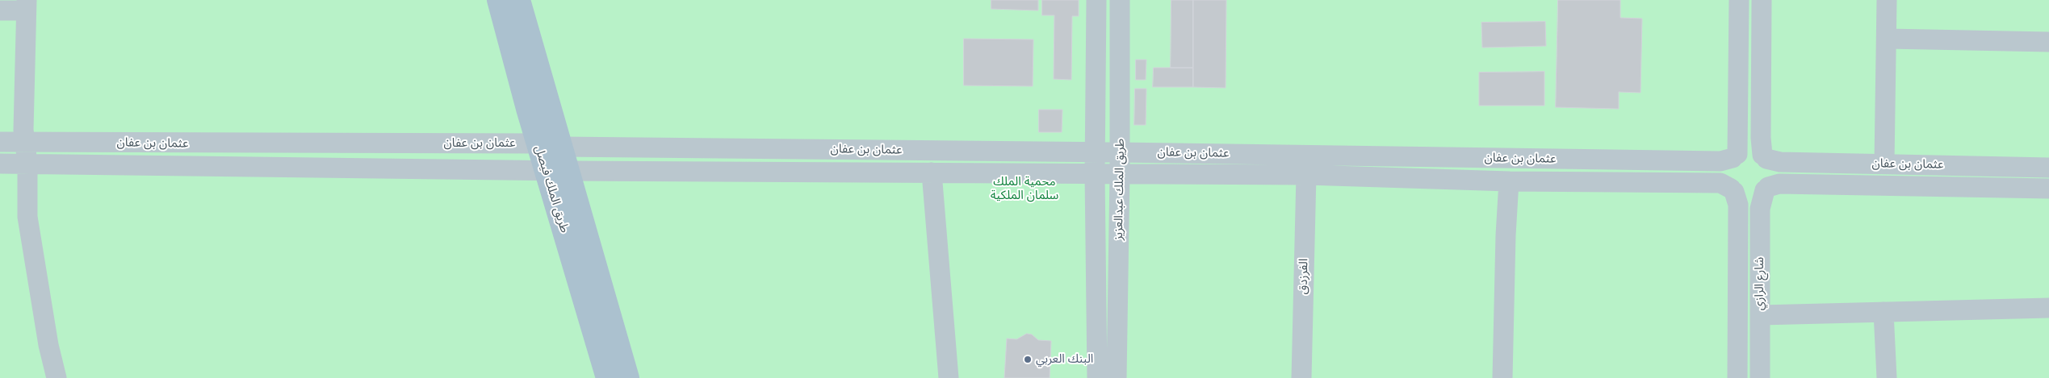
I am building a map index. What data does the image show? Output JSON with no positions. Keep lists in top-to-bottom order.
{
  "streets": {
    "main road": ["طريق الملك فيصل"],
    "street": [
      "عثمان بن عفان",
      "طريق الملك عبدالعزيز",
      "الفرزدق",
      "شارع الرازي"
    ]
  },
  "crossings": [
    ["عثمان بن عفان", "طريق الملك فيصل"],
    ["عثمان بن عفان", "طريق الملك عبدالعزيز"],
    ["عثمان بن عفان", "الفرزدق"],
    ["عثمان بن عفان", "شارع الرازي"]
  ],
  "parks": ["محمية الملك سلمان الملكية"],
  "places": ["البنك العربي"]
}
